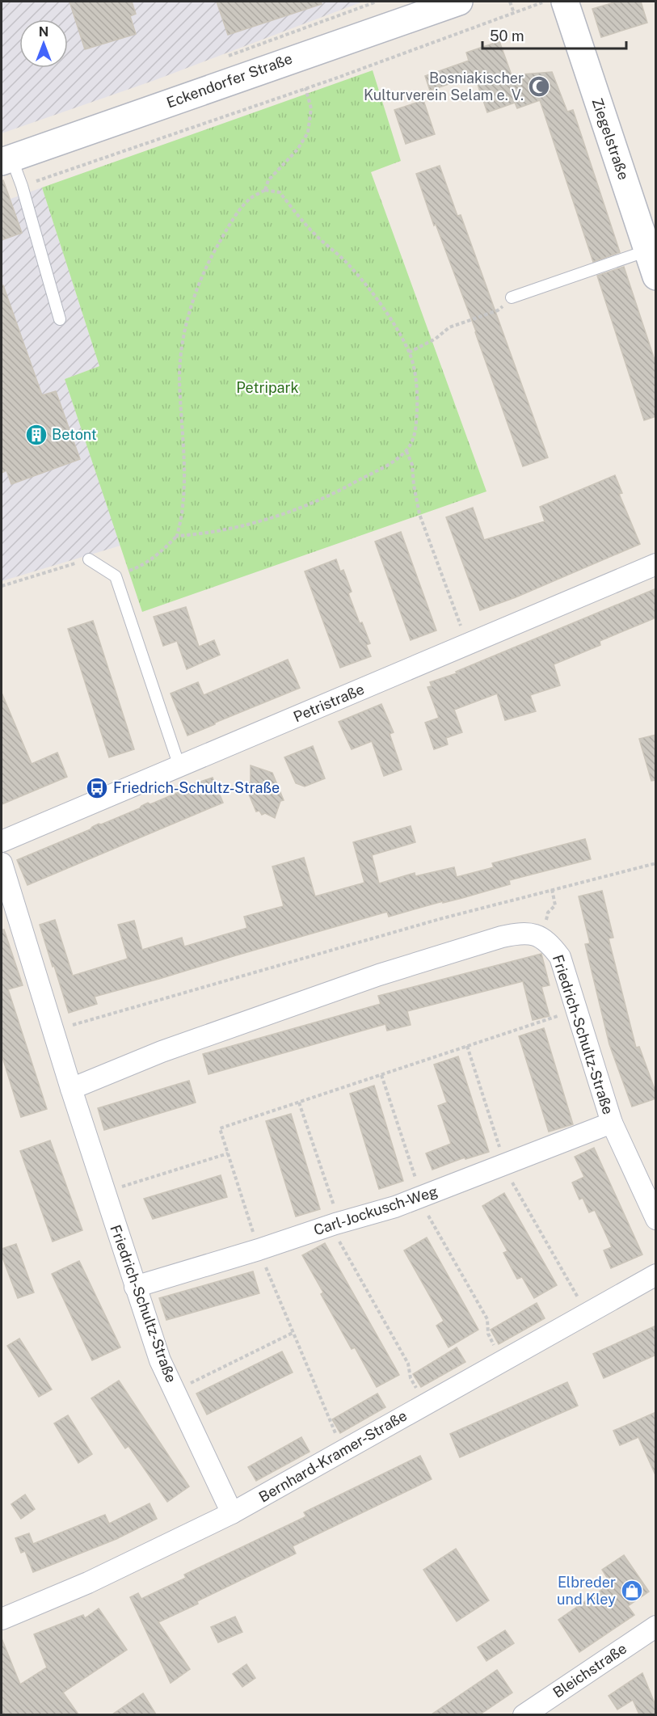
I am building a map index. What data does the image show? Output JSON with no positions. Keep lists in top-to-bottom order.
{
  "streets": {
    "street": [
      "Eckendorfer Straße",
      "Ziegelstraße",
      "Petristraße",
      "Friedrich-Schultz-Straße",
      "Carl-Jockusch-Weg",
      "Bernhard-Kramer-Straße",
      "Bleichstraße"
    ]
  },
  "crossings": [
    ["Friedrich-Schultz-Straße", "Carl-Jockusch-Weg"],
    ["Friedrich-Schultz-Straße", "Bernhard-Kramer-Straße"]
  ],
  "parks": ["Petripark"],
  "places": {
    "mosque": ["Bosniakischer Kulturverein Selam e. V."],
    "building": ["Betont"],
    "bus stop": ["Friedrich-Schultz-Straße"],
    "shop": ["Elbreder und Kley"]
  },
  "scale_bar": "50 m",
  "north": "top"
}
